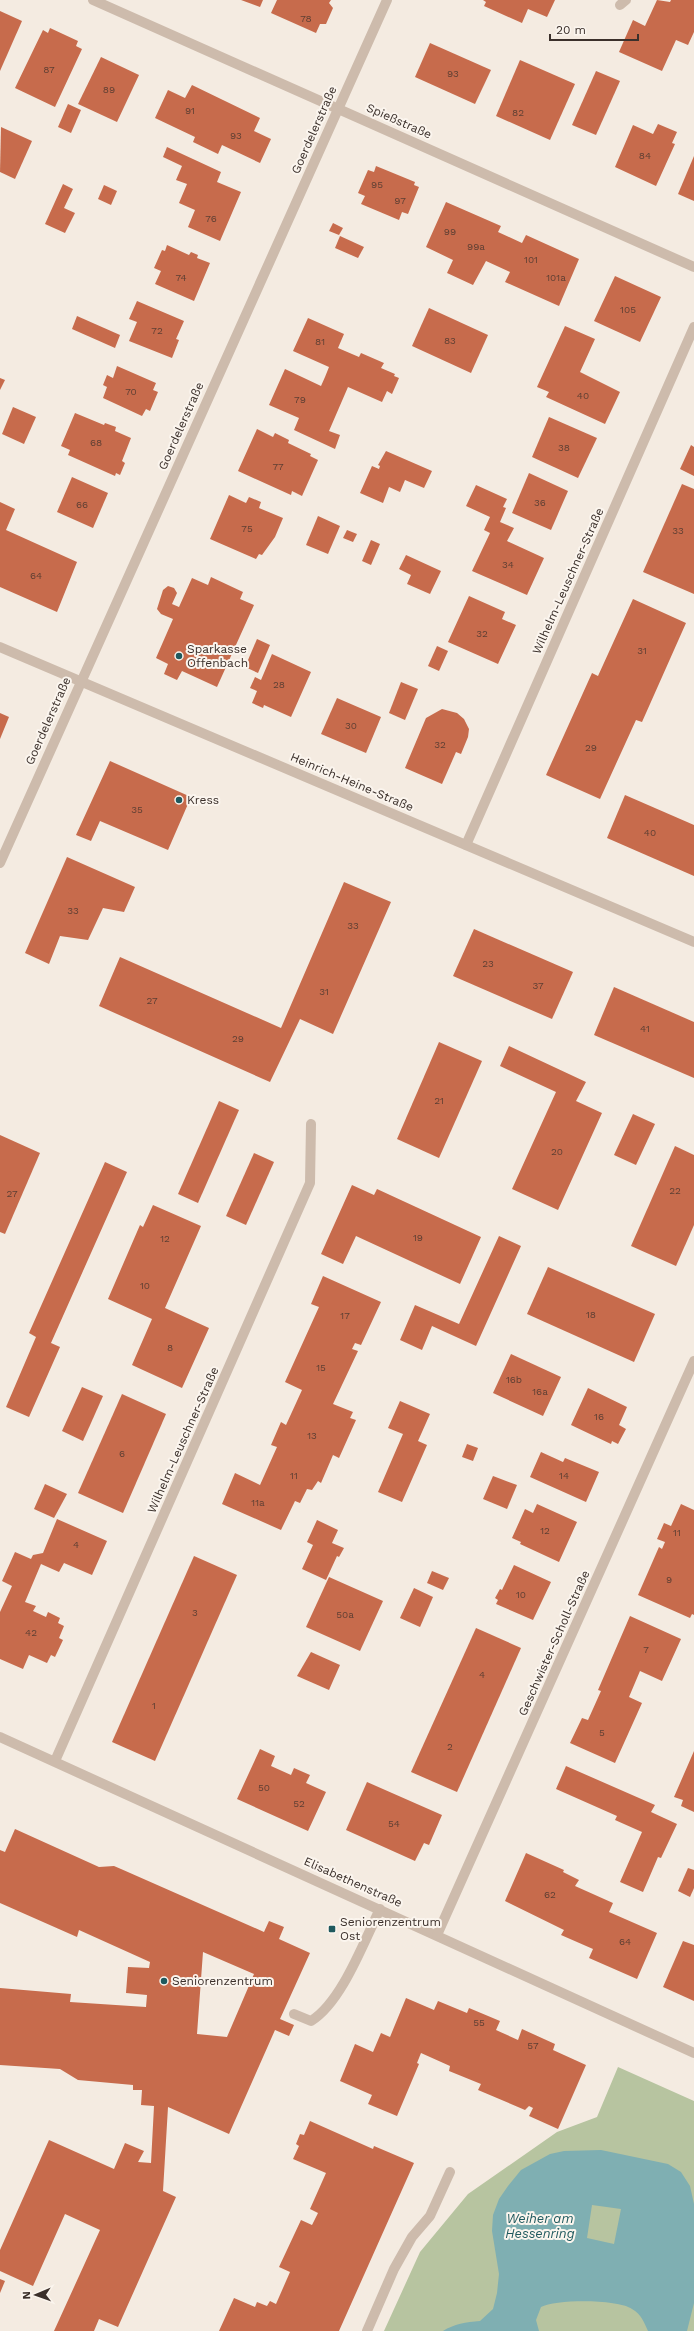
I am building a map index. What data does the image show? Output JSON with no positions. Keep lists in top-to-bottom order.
{
  "streets": {
    "street": [
      "Spießstraße",
      "Goerdelerstraße",
      "Wilhelm-Leuschner-Straße",
      "Heinrich-Heine-Straße",
      "Geschwister-Scholl-Straße",
      "Elisabethenstraße"
    ]
  },
  "crossings": [
    ["Spießstraße", "Goerdelerstraße"],
    ["Goerdelerstraße", "Heinrich-Heine-Straße"],
    ["Wilhelm-Leuschner-Straße", "Heinrich-Heine-Straße"],
    ["Wilhelm-Leuschner-Straße", "Elisabethenstraße"],
    ["Geschwister-Scholl-Straße", "Elisabethenstraße"]
  ],
  "water": ["Weiher am Hessenring"],
  "places": {
    "other": ["Sparkasse Offenbach", "Kress", "Seniorenzentrum"],
    "transit": ["Seniorenzentrum Ost"]
  },
  "house_numbers": [
    "78",
    "87",
    "93",
    "89",
    "91",
    "82",
    "93",
    "84",
    "95",
    "97",
    "76",
    "99",
    "99a",
    "101",
    "74",
    "101a",
    "105",
    "72",
    "83",
    "81",
    "70",
    "40",
    "79",
    "68",
    "38",
    "77",
    "36",
    "66",
    "75",
    "33",
    "34",
    "64",
    "32",
    "31",
    "28",
    "30",
    "32",
    "29",
    "35",
    "40",
    "33",
    "33",
    "23",
    "37",
    "31",
    "27",
    "41",
    "29",
    "21",
    "20",
    "22",
    "27",
    "19",
    "12",
    "10",
    "18",
    "17",
    "8",
    "15",
    "16b",
    "16a",
    "16",
    "13",
    "6",
    "11",
    "14",
    "11a",
    "12",
    "11",
    "4",
    "9",
    "10",
    "3",
    "50a",
    "42",
    "7",
    "4",
    "1",
    "5",
    "2",
    "50",
    "52",
    "54",
    "62",
    "64",
    "55",
    "57"
  ],
  "scale_bar": "20 m",
  "north": "left"
}
